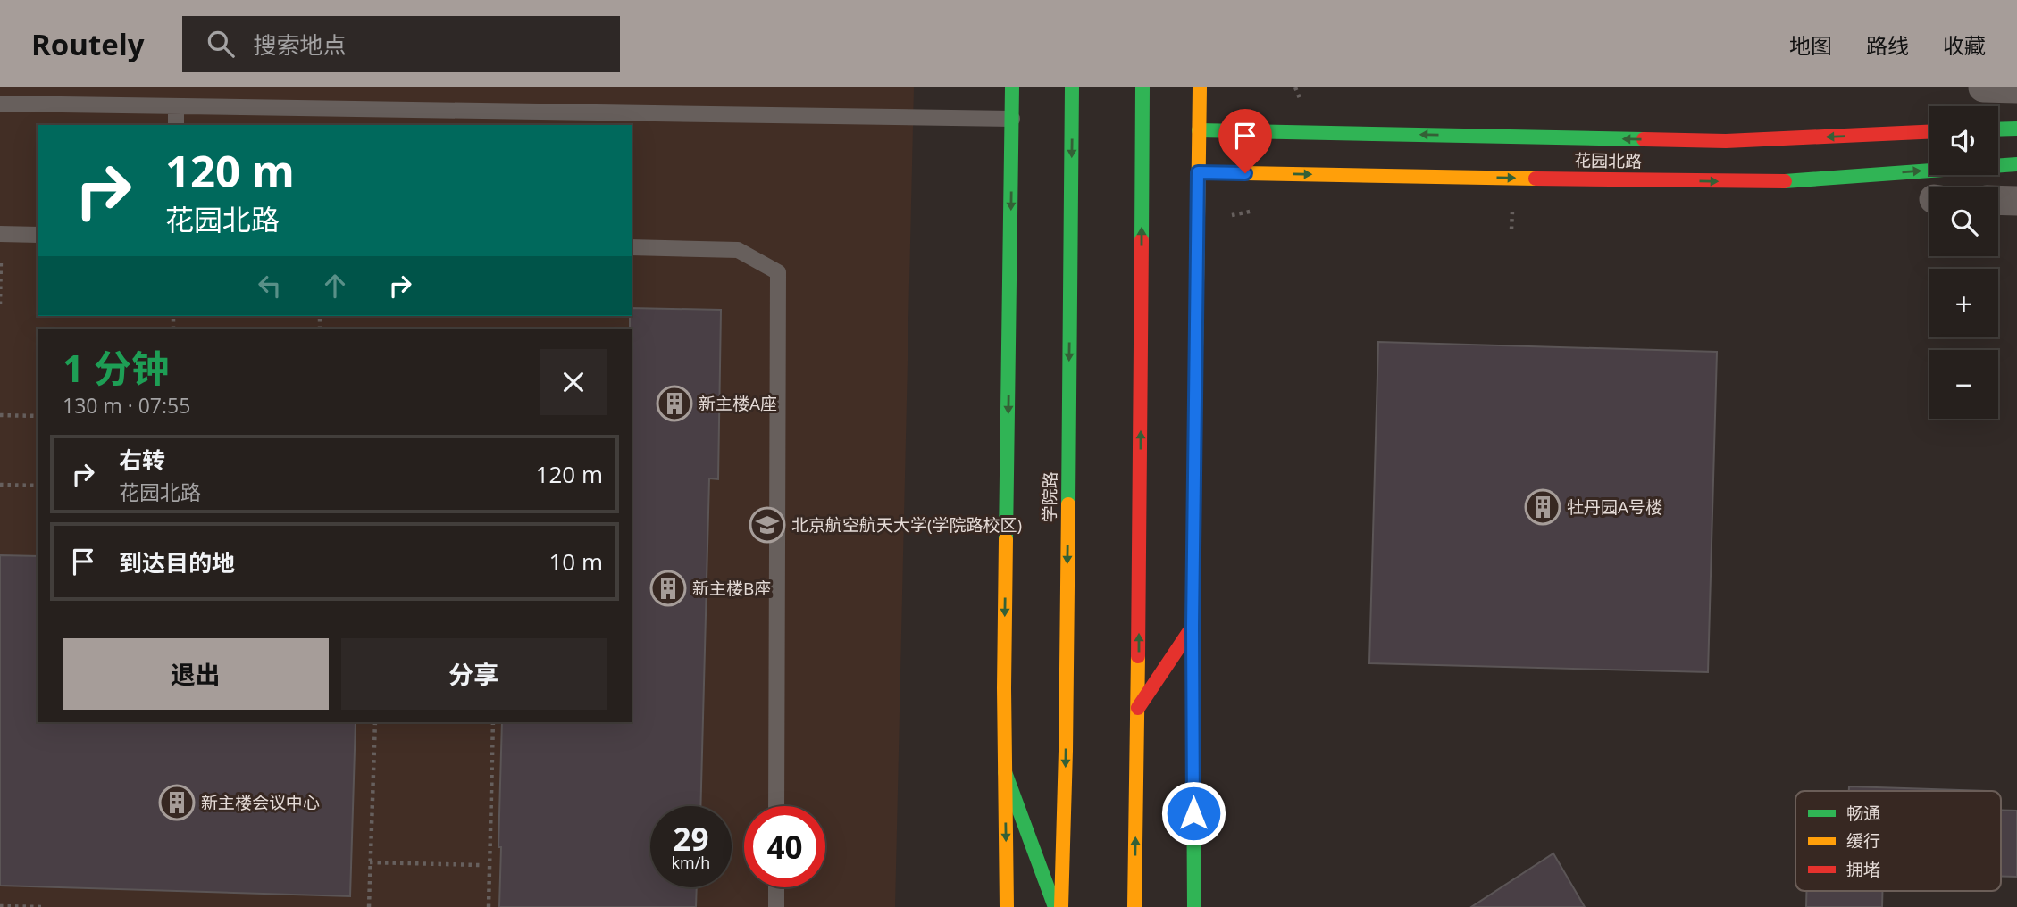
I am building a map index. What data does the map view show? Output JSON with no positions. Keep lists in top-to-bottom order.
{
  "streets": {
    "main road": ["花园北路", "学院路"]
  },
  "places": {
    "building": [
      "新主楼A座",
      "牡丹园A号楼",
      "新主楼B座",
      "新主楼会议中心"
    ],
    "school or university": ["北京航空航天大学(学院路校区)"]
  },
  "legend": ["畅通", "缓行", "拥堵"],
  "page": {
    "header": "Routely",
    "search": "搜索地点",
    "nav": ["地图", "路线", "收藏"],
    "map_buttons": ["+", "−"],
    "turn": ["120 m", "花园北路"],
    "heading": ["1 分钟", "130 m · 07:55"],
    "list": [
      {
        "name": "右转",
        "note": "花园北路",
        "value": "120 m"
      },
      {
        "name": "到达目的地",
        "value": "10 m"
      }
    ],
    "buttons": ["退出", "分享"],
    "speed": "29 km/h",
    "limit": "40"
  }
}
